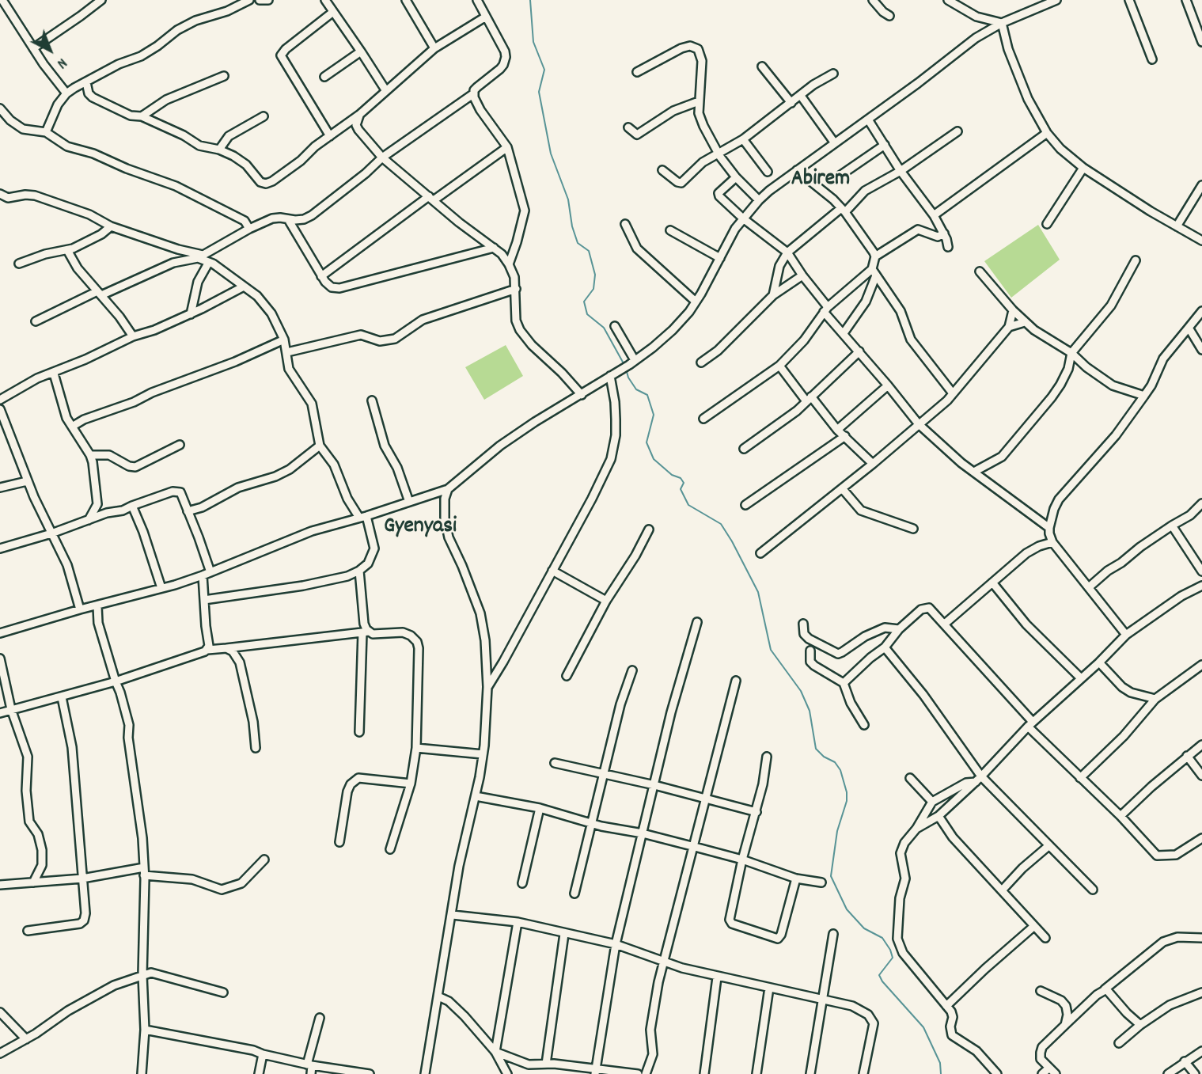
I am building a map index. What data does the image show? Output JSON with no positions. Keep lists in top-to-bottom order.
{
  "districts": ["Abirem", "Gyenyasi"],
  "north": "bottom right"
}
